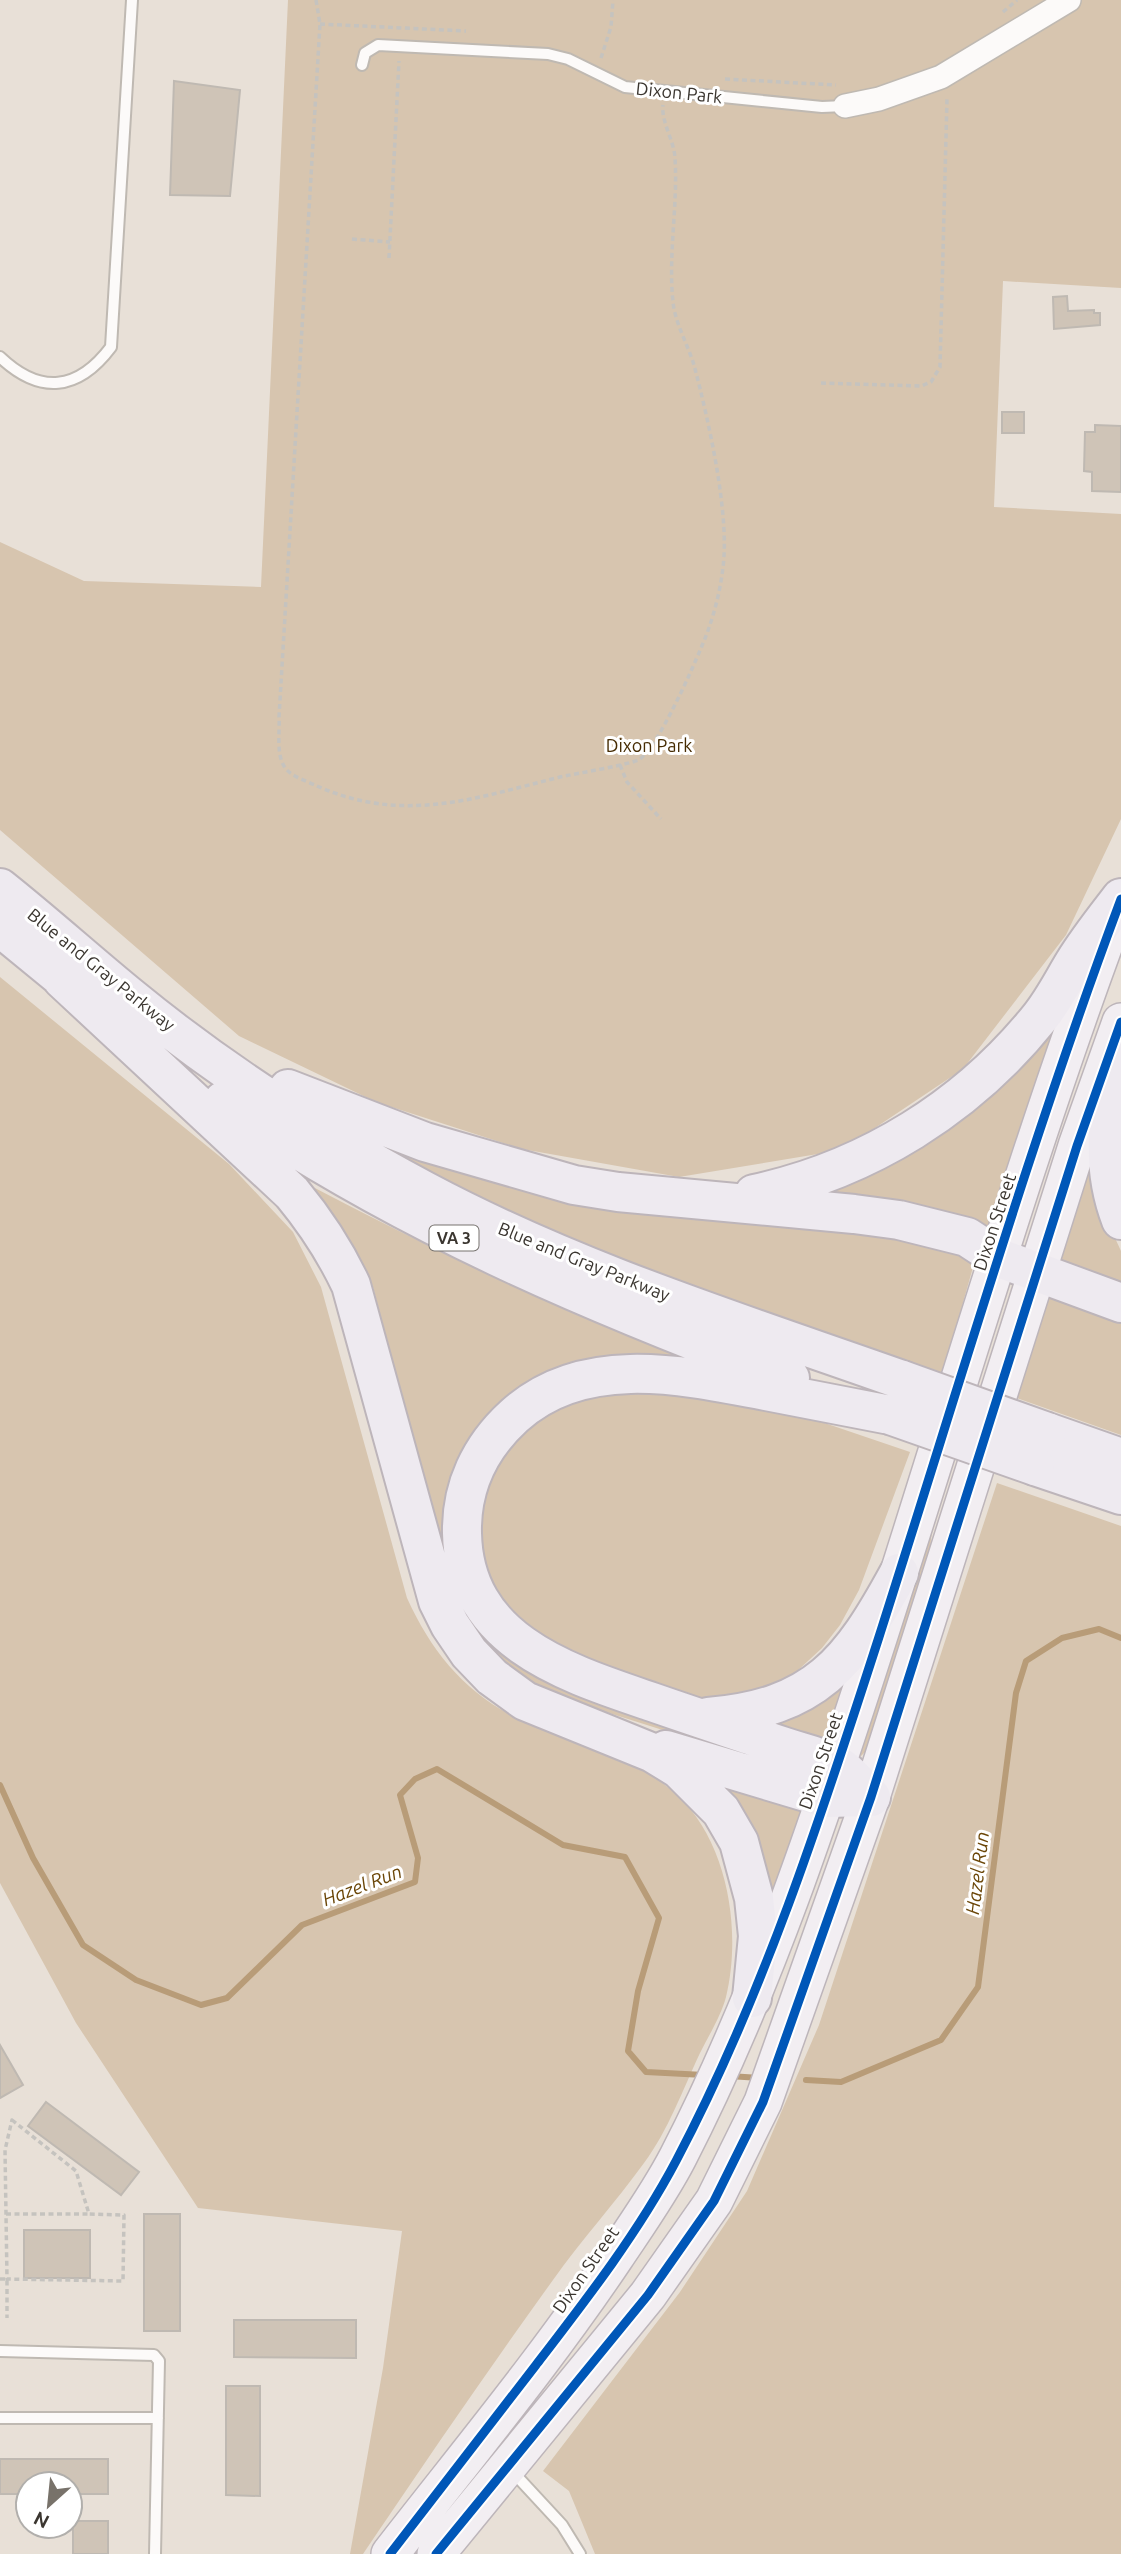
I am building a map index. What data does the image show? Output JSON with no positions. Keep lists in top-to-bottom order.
{
  "streets": {
    "highway": ["Blue and Gray Parkway", "VA 3"],
    "main road": ["Dixon Street"],
    "street": ["Dixon Park"]
  },
  "water": ["Hazel Run"],
  "parks": ["Dixon Park"],
  "north": "bottom left"
}
